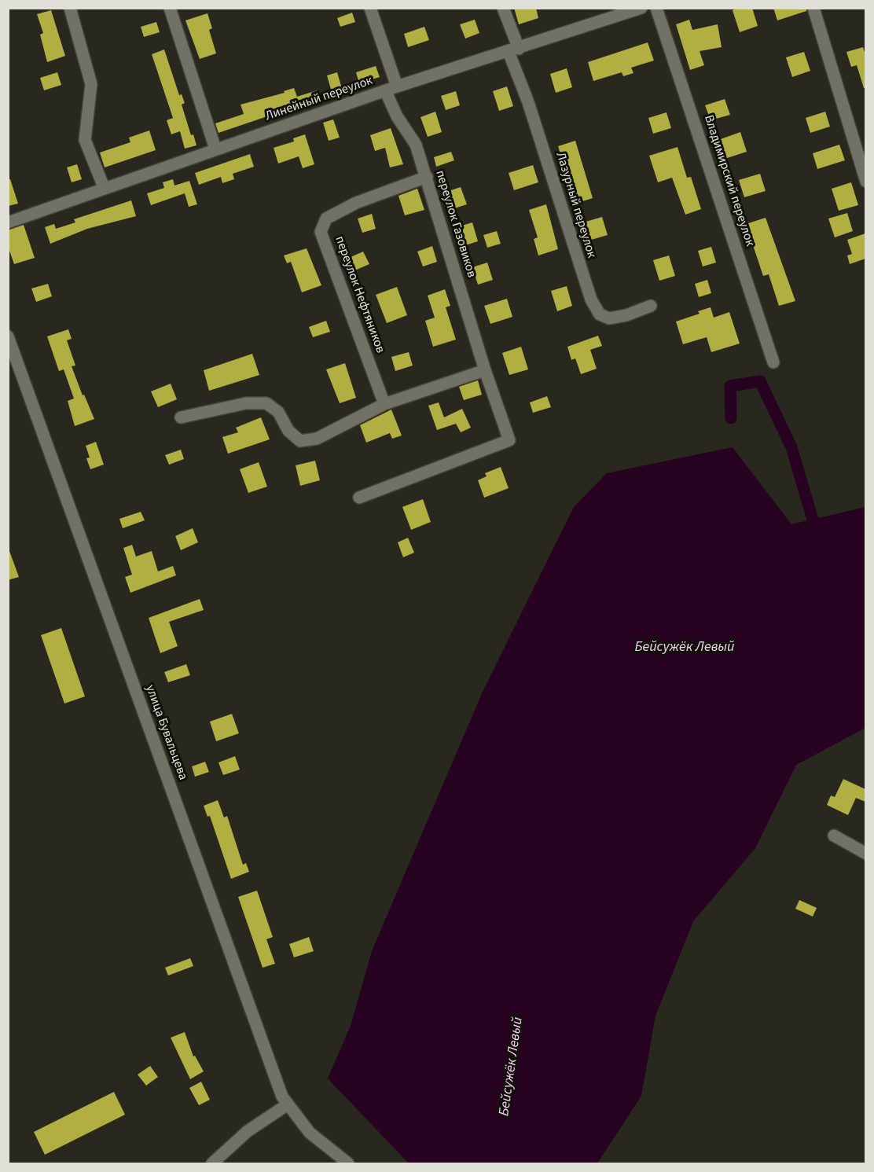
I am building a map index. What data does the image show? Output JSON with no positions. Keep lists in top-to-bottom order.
{
  "streets": {
    "street": [
      "Линейный переулок",
      "Владимирский переулок",
      "Лазурный переулок",
      "переулок Газовиков",
      "переулок Нефтяников",
      "улица Бувальцева"
    ]
  },
  "crossings": [
    ["Линейный переулок", "Лазурный переулок"],
    ["Линейный переулок", "переулок Газовиков"],
    ["переулок Газовиков", "переулок Нефтяников"]
  ],
  "water": ["Бейсужёк Левый"]
}
